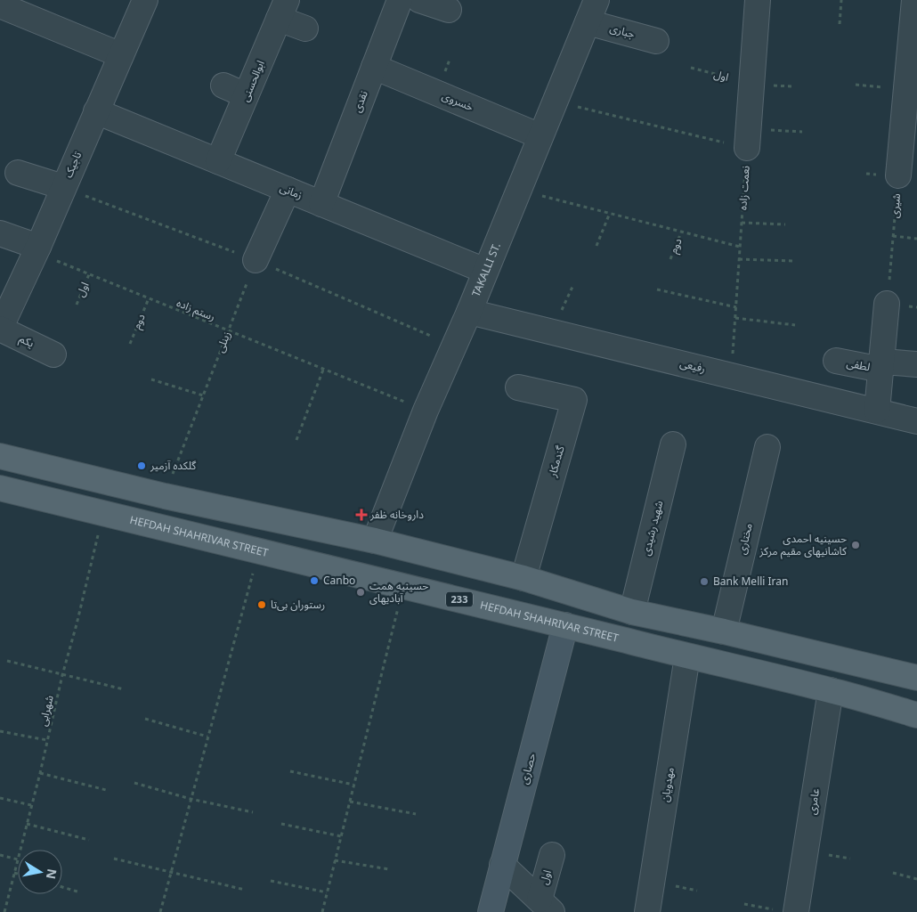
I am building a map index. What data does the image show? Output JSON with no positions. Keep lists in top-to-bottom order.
{
  "streets": {
    "main road": ["HEFDAH SHAHRIVAR STREET", "233", "حصاری"],
    "street": [
      "جباری",
      "اول",
      "ابوالحسنی",
      "نقدی",
      "خسروی",
      "تاجیک",
      "زمانی",
      "TAKALLI ST.",
      "یکم",
      "لطفی",
      "رفیعی",
      "گندمکار",
      "شهید رشیدی",
      "مختاری",
      "مهدویان",
      "عامری"
    ],
    "path": [
      "نعمت زاده",
      "شیری",
      "دوم",
      "رستم زاده",
      "زینلی",
      "شهرابی"
    ]
  },
  "crossings": [
    ["جباری", "TAKALLI ST."],
    ["اول", "رستم زاده"],
    ["ابوالحسنی", "زمانی"],
    ["نقدی", "خسروی"],
    ["نقدی", "زمانی"],
    ["خسروی", "TAKALLI ST."],
    ["تاجیک", "زمانی"],
    ["تاجیک", "رستم زاده"],
    ["تاجیک", "یکم"],
    ["نعمت زاده", "رفیعی"],
    ["زمانی", "TAKALLI ST."],
    ["دوم", "رستم زاده"],
    ["TAKALLI ST.", "رستم زاده"],
    ["TAKALLI ST.", "رفیعی"],
    ["رستم زاده", "زینلی"],
    ["HEFDAH SHAHRIVAR STREET", "شهرابی"],
    ["HEFDAH SHAHRIVAR STREET", "حصاری"],
    ["HEFDAH SHAHRIVAR STREET", "مهدویان"],
    ["HEFDAH SHAHRIVAR STREET", "عامری"]
  ],
  "places": {
    "other": [
      "گلكده آزمير",
      "حسینیه احمدی کاشانیهای مقیم مرکز",
      "Canbo",
      "Bank Melli Iran",
      "حسینیه همت آبادیهای",
      "رستوران بی‌تا"
    ],
    "health": ["داروخانه ظفر"]
  },
  "north": "right"
}
